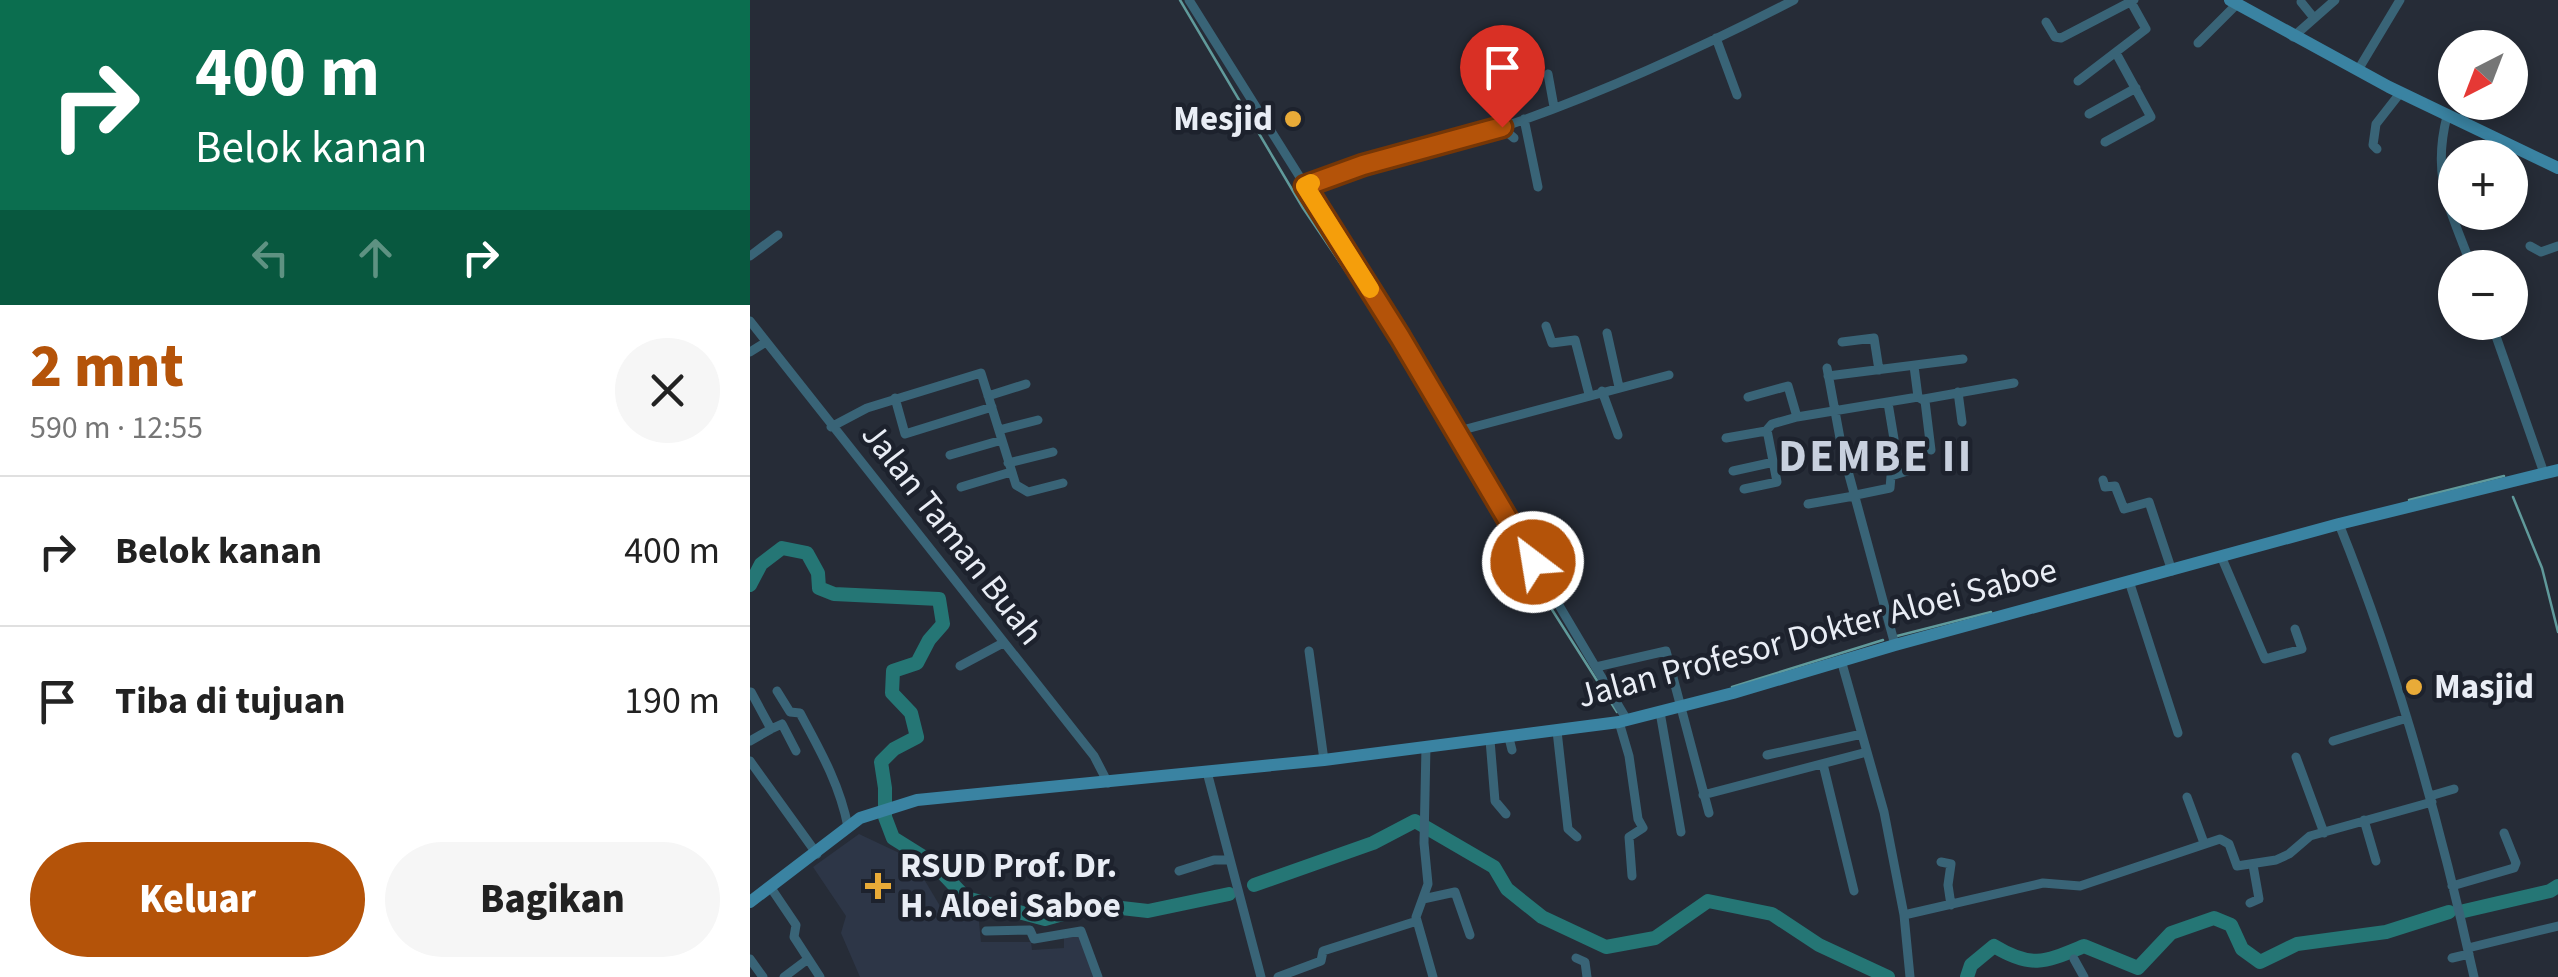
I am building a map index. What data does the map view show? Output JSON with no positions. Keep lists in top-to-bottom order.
{
  "streets": {
    "street": ["Jalan Taman Buah", "Jalan Profesor Dokter Aloei Saboe"]
  },
  "crossings": [
    ["Jalan Taman Buah", "Jalan Profesor Dokter Aloei Saboe"]
  ],
  "districts": ["DEMBE II"],
  "places": {
    "other": ["Mesjid", "Masjid"],
    "health": ["RSUD Prof. Dr. H. Aloei Saboe"]
  },
  "north": "bottom left",
  "page": {
    "turn": ["400 m", "Belok kanan"],
    "map_buttons": ["+", "−"],
    "heading": ["2 mnt", "590 m · 12:55"],
    "list": [
      {
        "name": "Belok kanan",
        "value": "400 m"
      },
      {
        "name": "Tiba di tujuan",
        "value": "190 m"
      }
    ],
    "buttons": ["Keluar", "Bagikan"]
  }
}
